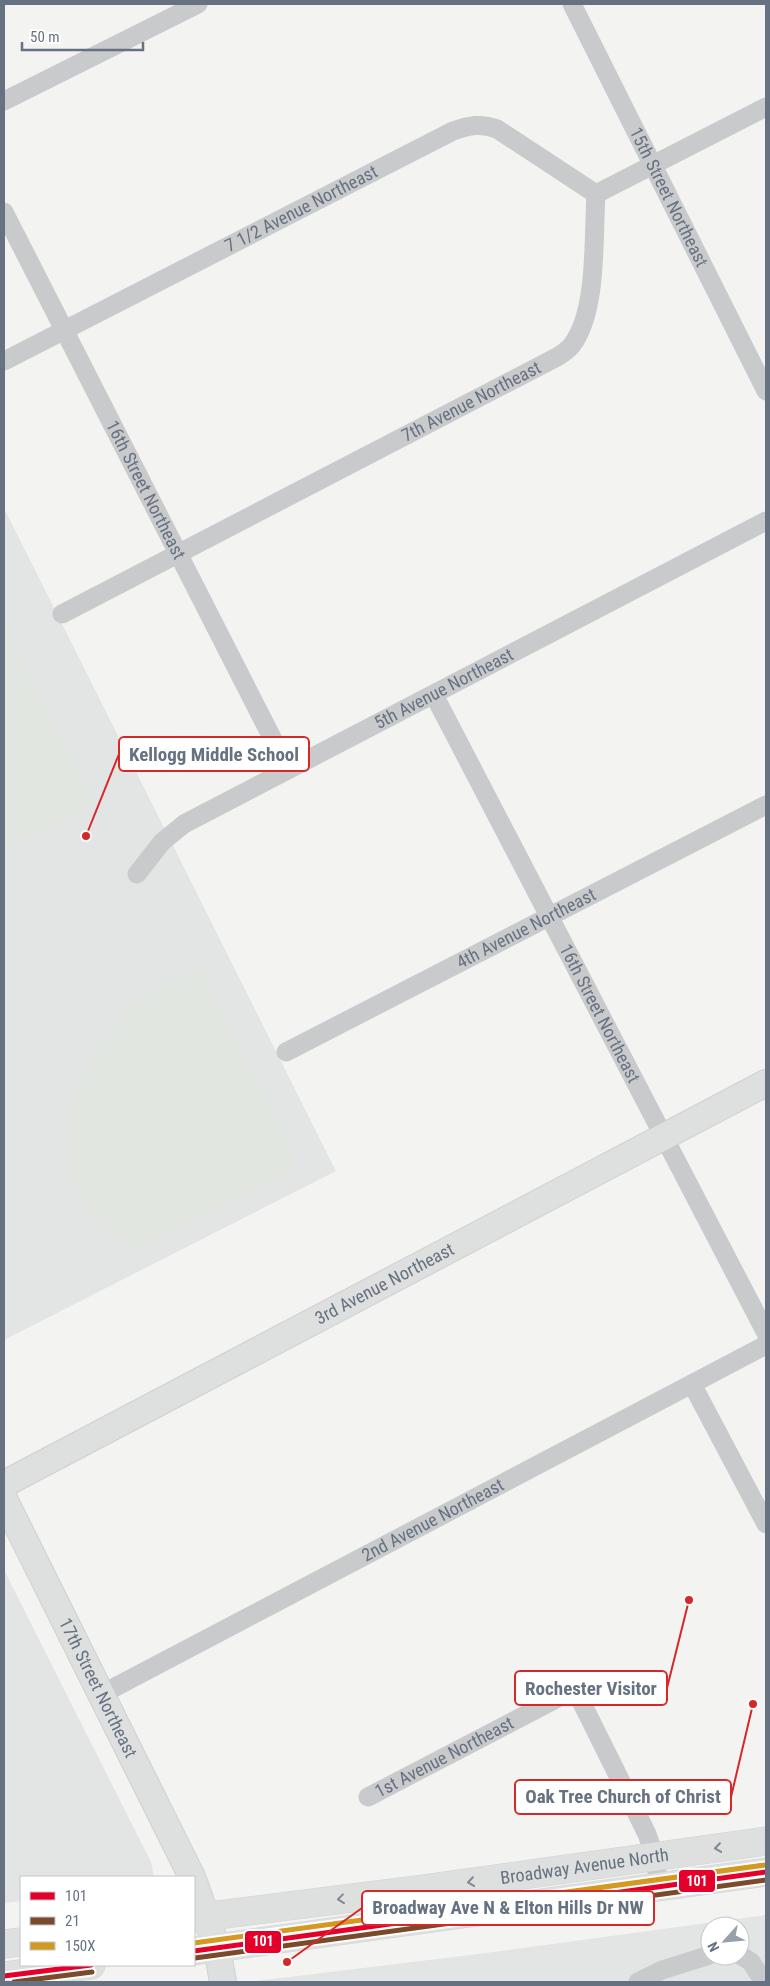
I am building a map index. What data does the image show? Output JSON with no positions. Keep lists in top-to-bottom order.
{
  "streets": {
    "main road": ["Broadway Avenue North"],
    "street": [
      "15th Street Northeast",
      "7 1/2 Avenue Northeast",
      "7th Avenue Northeast",
      "16th Street Northeast",
      "5th Avenue Northeast",
      "4th Avenue Northeast",
      "3rd Avenue Northeast",
      "2nd Avenue Northeast",
      "17th Street Northeast",
      "1st Avenue Northeast"
    ]
  },
  "crossings": [
    ["7 1/2 Avenue Northeast", "7th Avenue Northeast"],
    ["7 1/2 Avenue Northeast", "16th Street Northeast"],
    ["7th Avenue Northeast", "16th Street Northeast"],
    ["16th Street Northeast", "5th Avenue Northeast"],
    ["16th Street Northeast", "4th Avenue Northeast"],
    ["16th Street Northeast", "3rd Avenue Northeast"],
    ["2nd Avenue Northeast", "17th Street Northeast"],
    ["1st Avenue Northeast", "Broadway Avenue North"]
  ],
  "places": [
    "Kellogg Middle School",
    "Rochester Visitor",
    "Oak Tree Church of Christ",
    "Broadway Ave N & Elton Hills Dr NW"
  ],
  "lines": ["transit line 150X", "transit line 101", "transit line 21"],
  "legend": ["101", "21", "150X"],
  "scale_bar": "50 m",
  "north": "bottom left"
}
